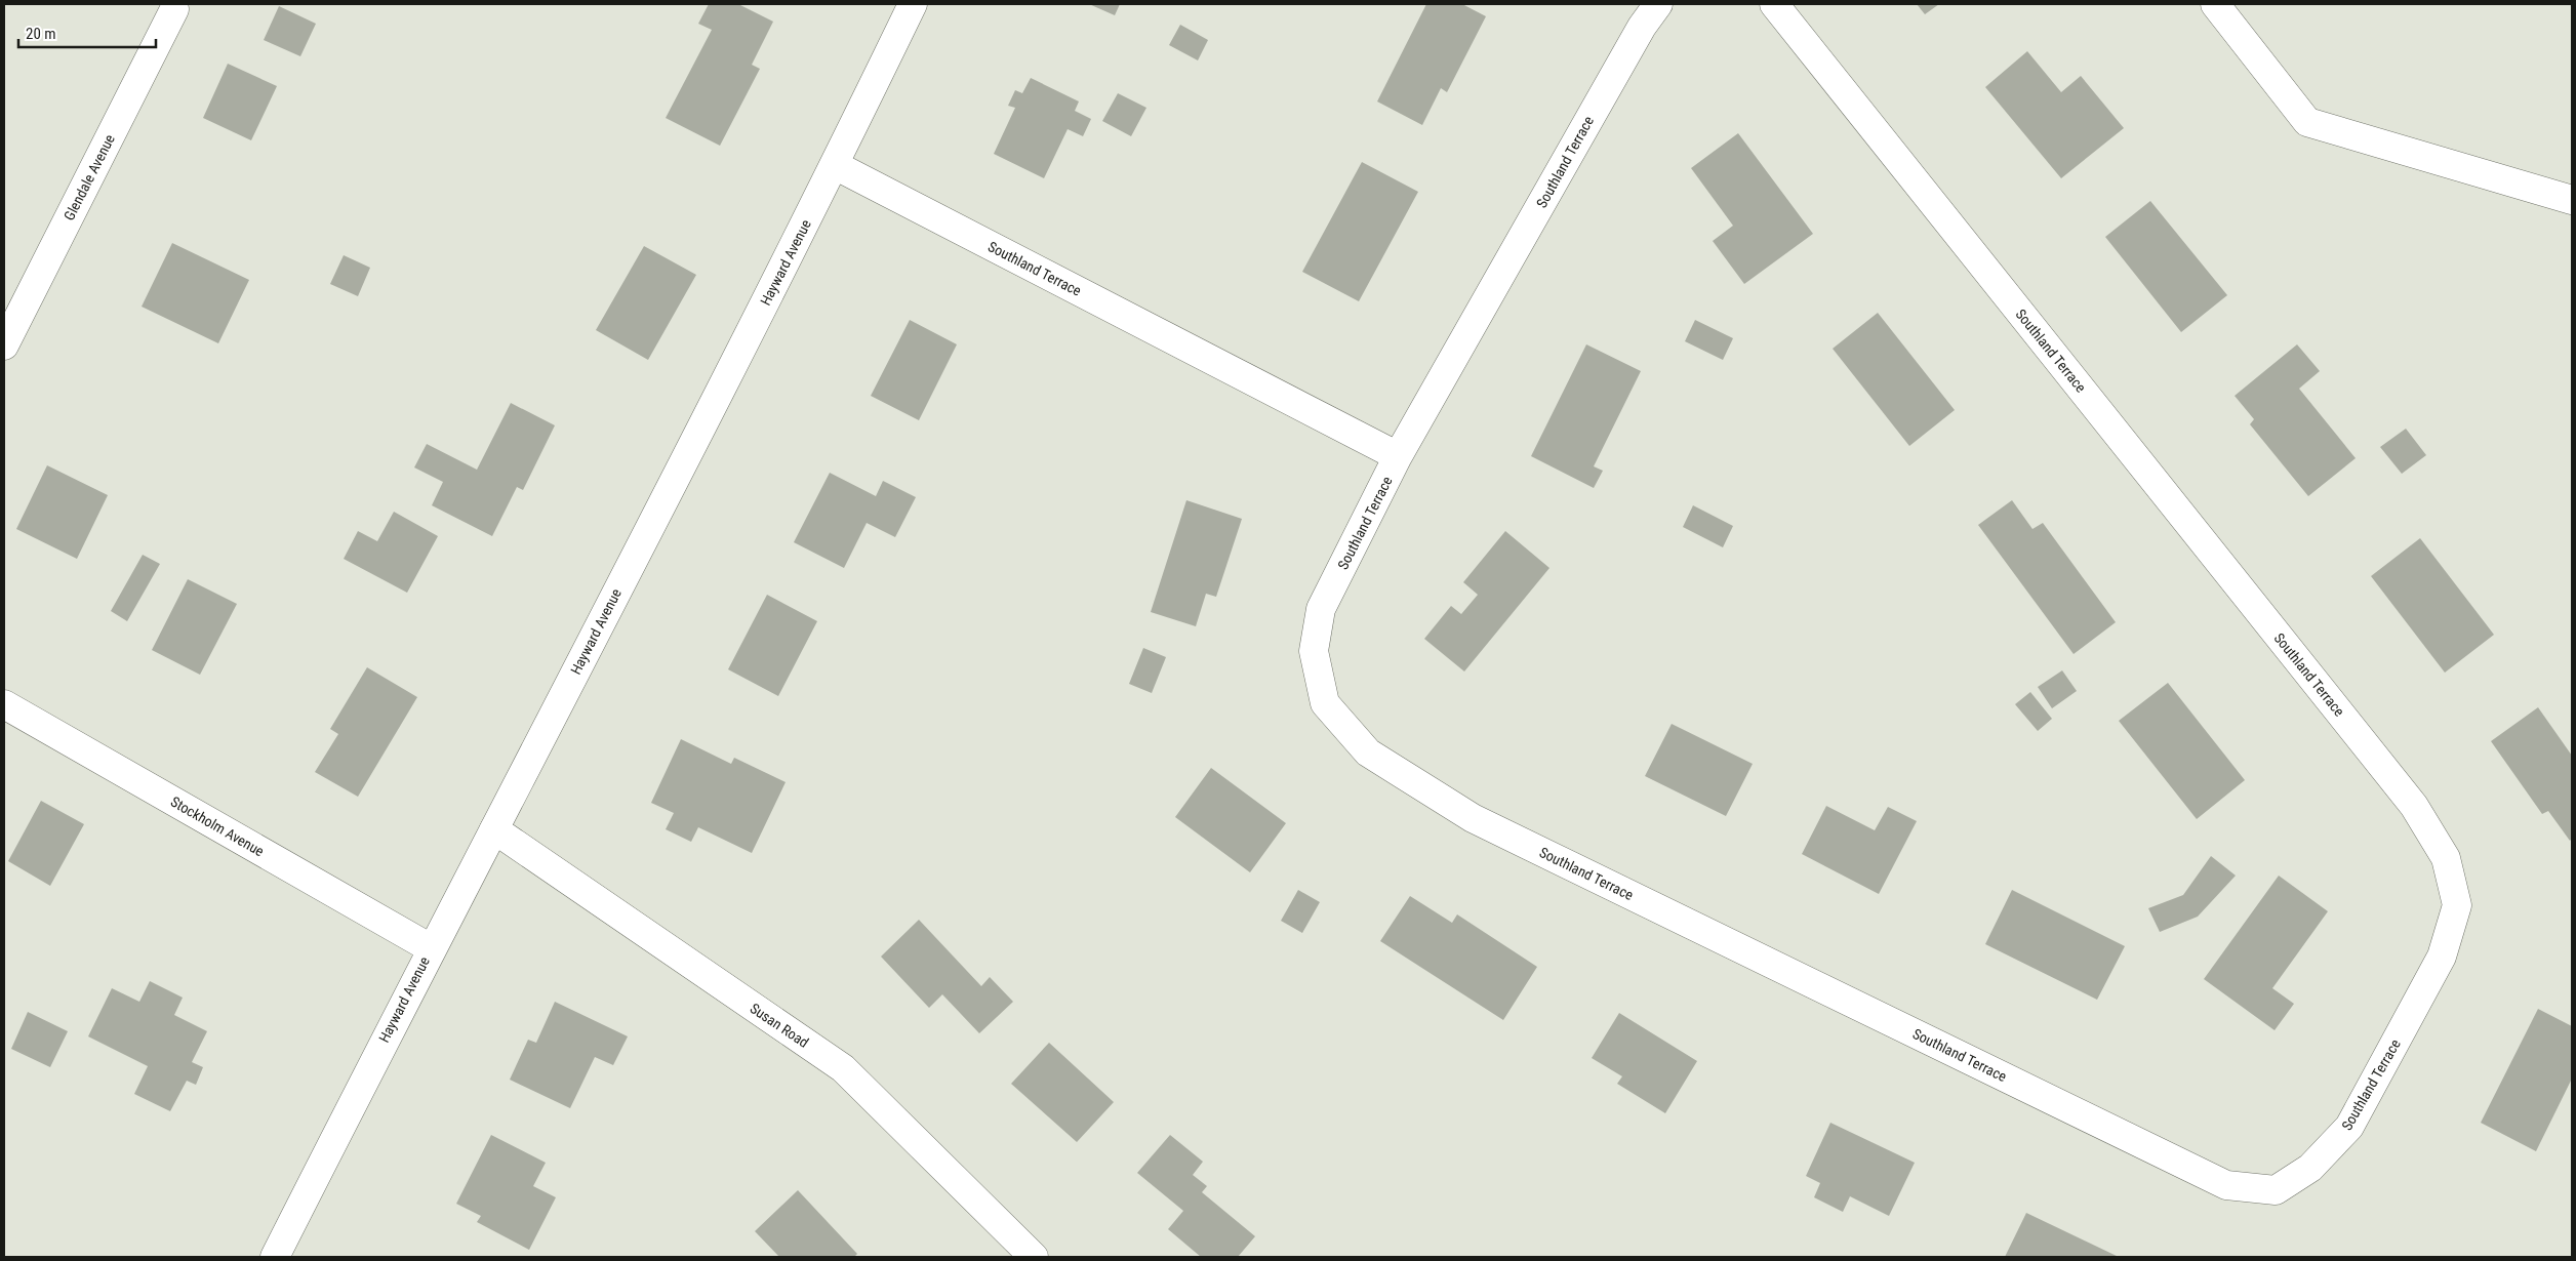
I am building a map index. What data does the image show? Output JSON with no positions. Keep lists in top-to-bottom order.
{
  "streets": {
    "street": [
      "Southland Terrace",
      "Glendale Avenue",
      "Hayward Avenue",
      "Stockholm Avenue",
      "Susan Road"
    ]
  },
  "crossings": [
    ["Southland Terrace", "Hayward Avenue"],
    ["Hayward Avenue", "Stockholm Avenue"],
    ["Hayward Avenue", "Susan Road"]
  ],
  "scale_bar": "20 m"
}
